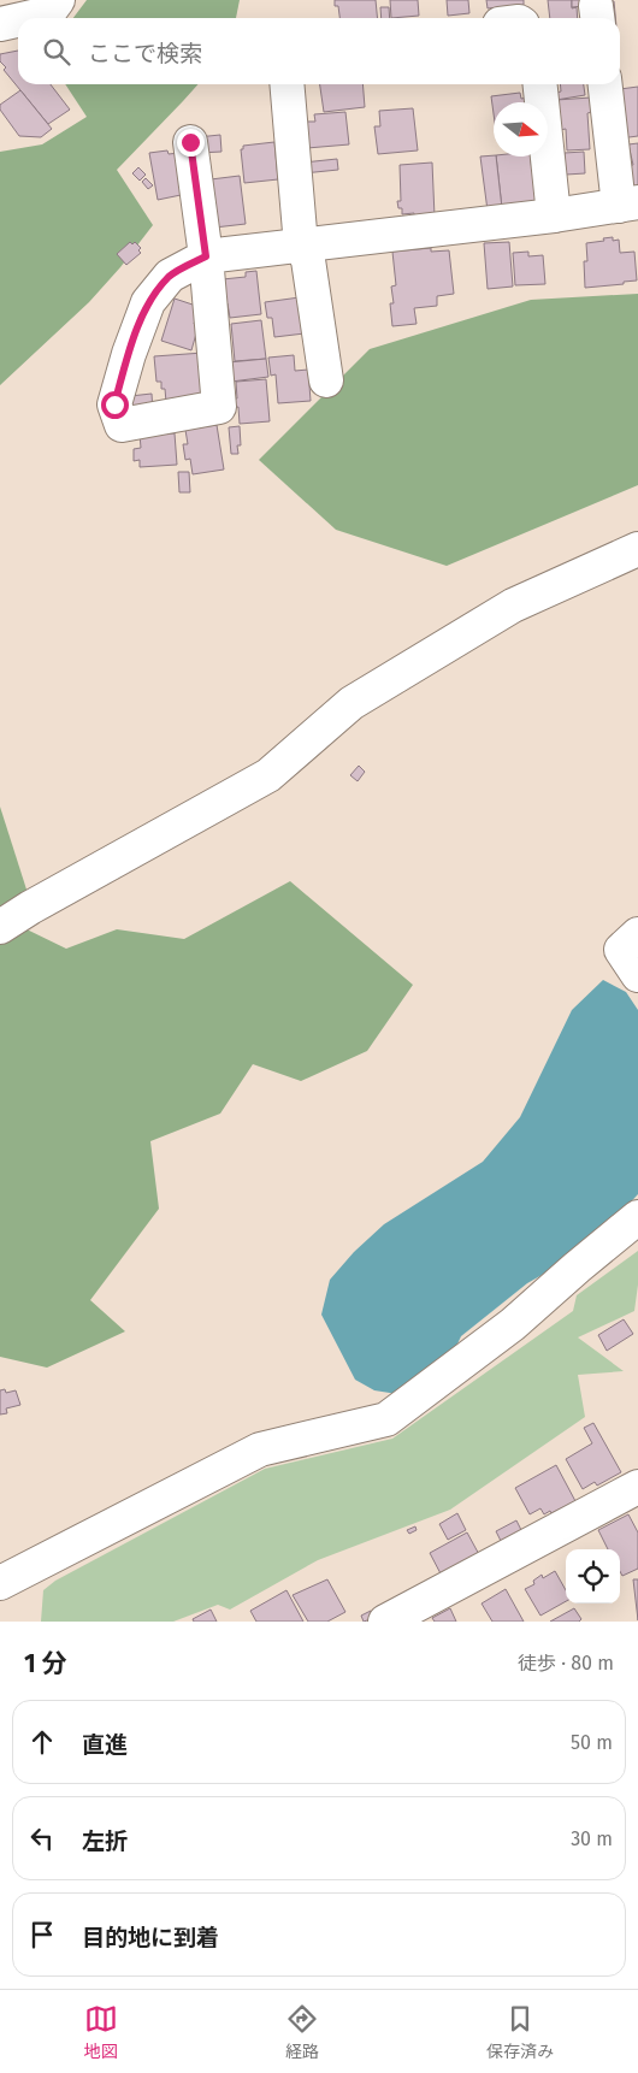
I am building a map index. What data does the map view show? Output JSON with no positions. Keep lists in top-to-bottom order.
{
  "north": "right",
  "page": {
    "search": "ここで検索",
    "heading": ["1 分", "徒歩 · 80 m"],
    "list": [
      ["直進", "50 m"],
      ["左折", "30 m"],
      "目的地に到着"
    ],
    "nav": ["地図", "経路", "保存済み"]
  }
}
